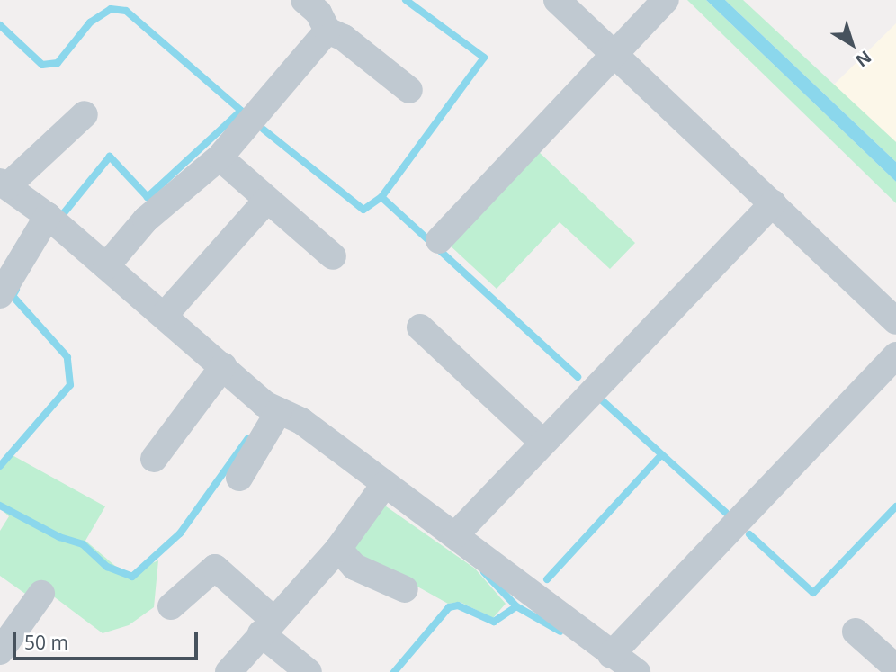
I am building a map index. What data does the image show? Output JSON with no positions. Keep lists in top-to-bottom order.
{
  "scale_bar": "50 m",
  "north": "bottom right"
}
